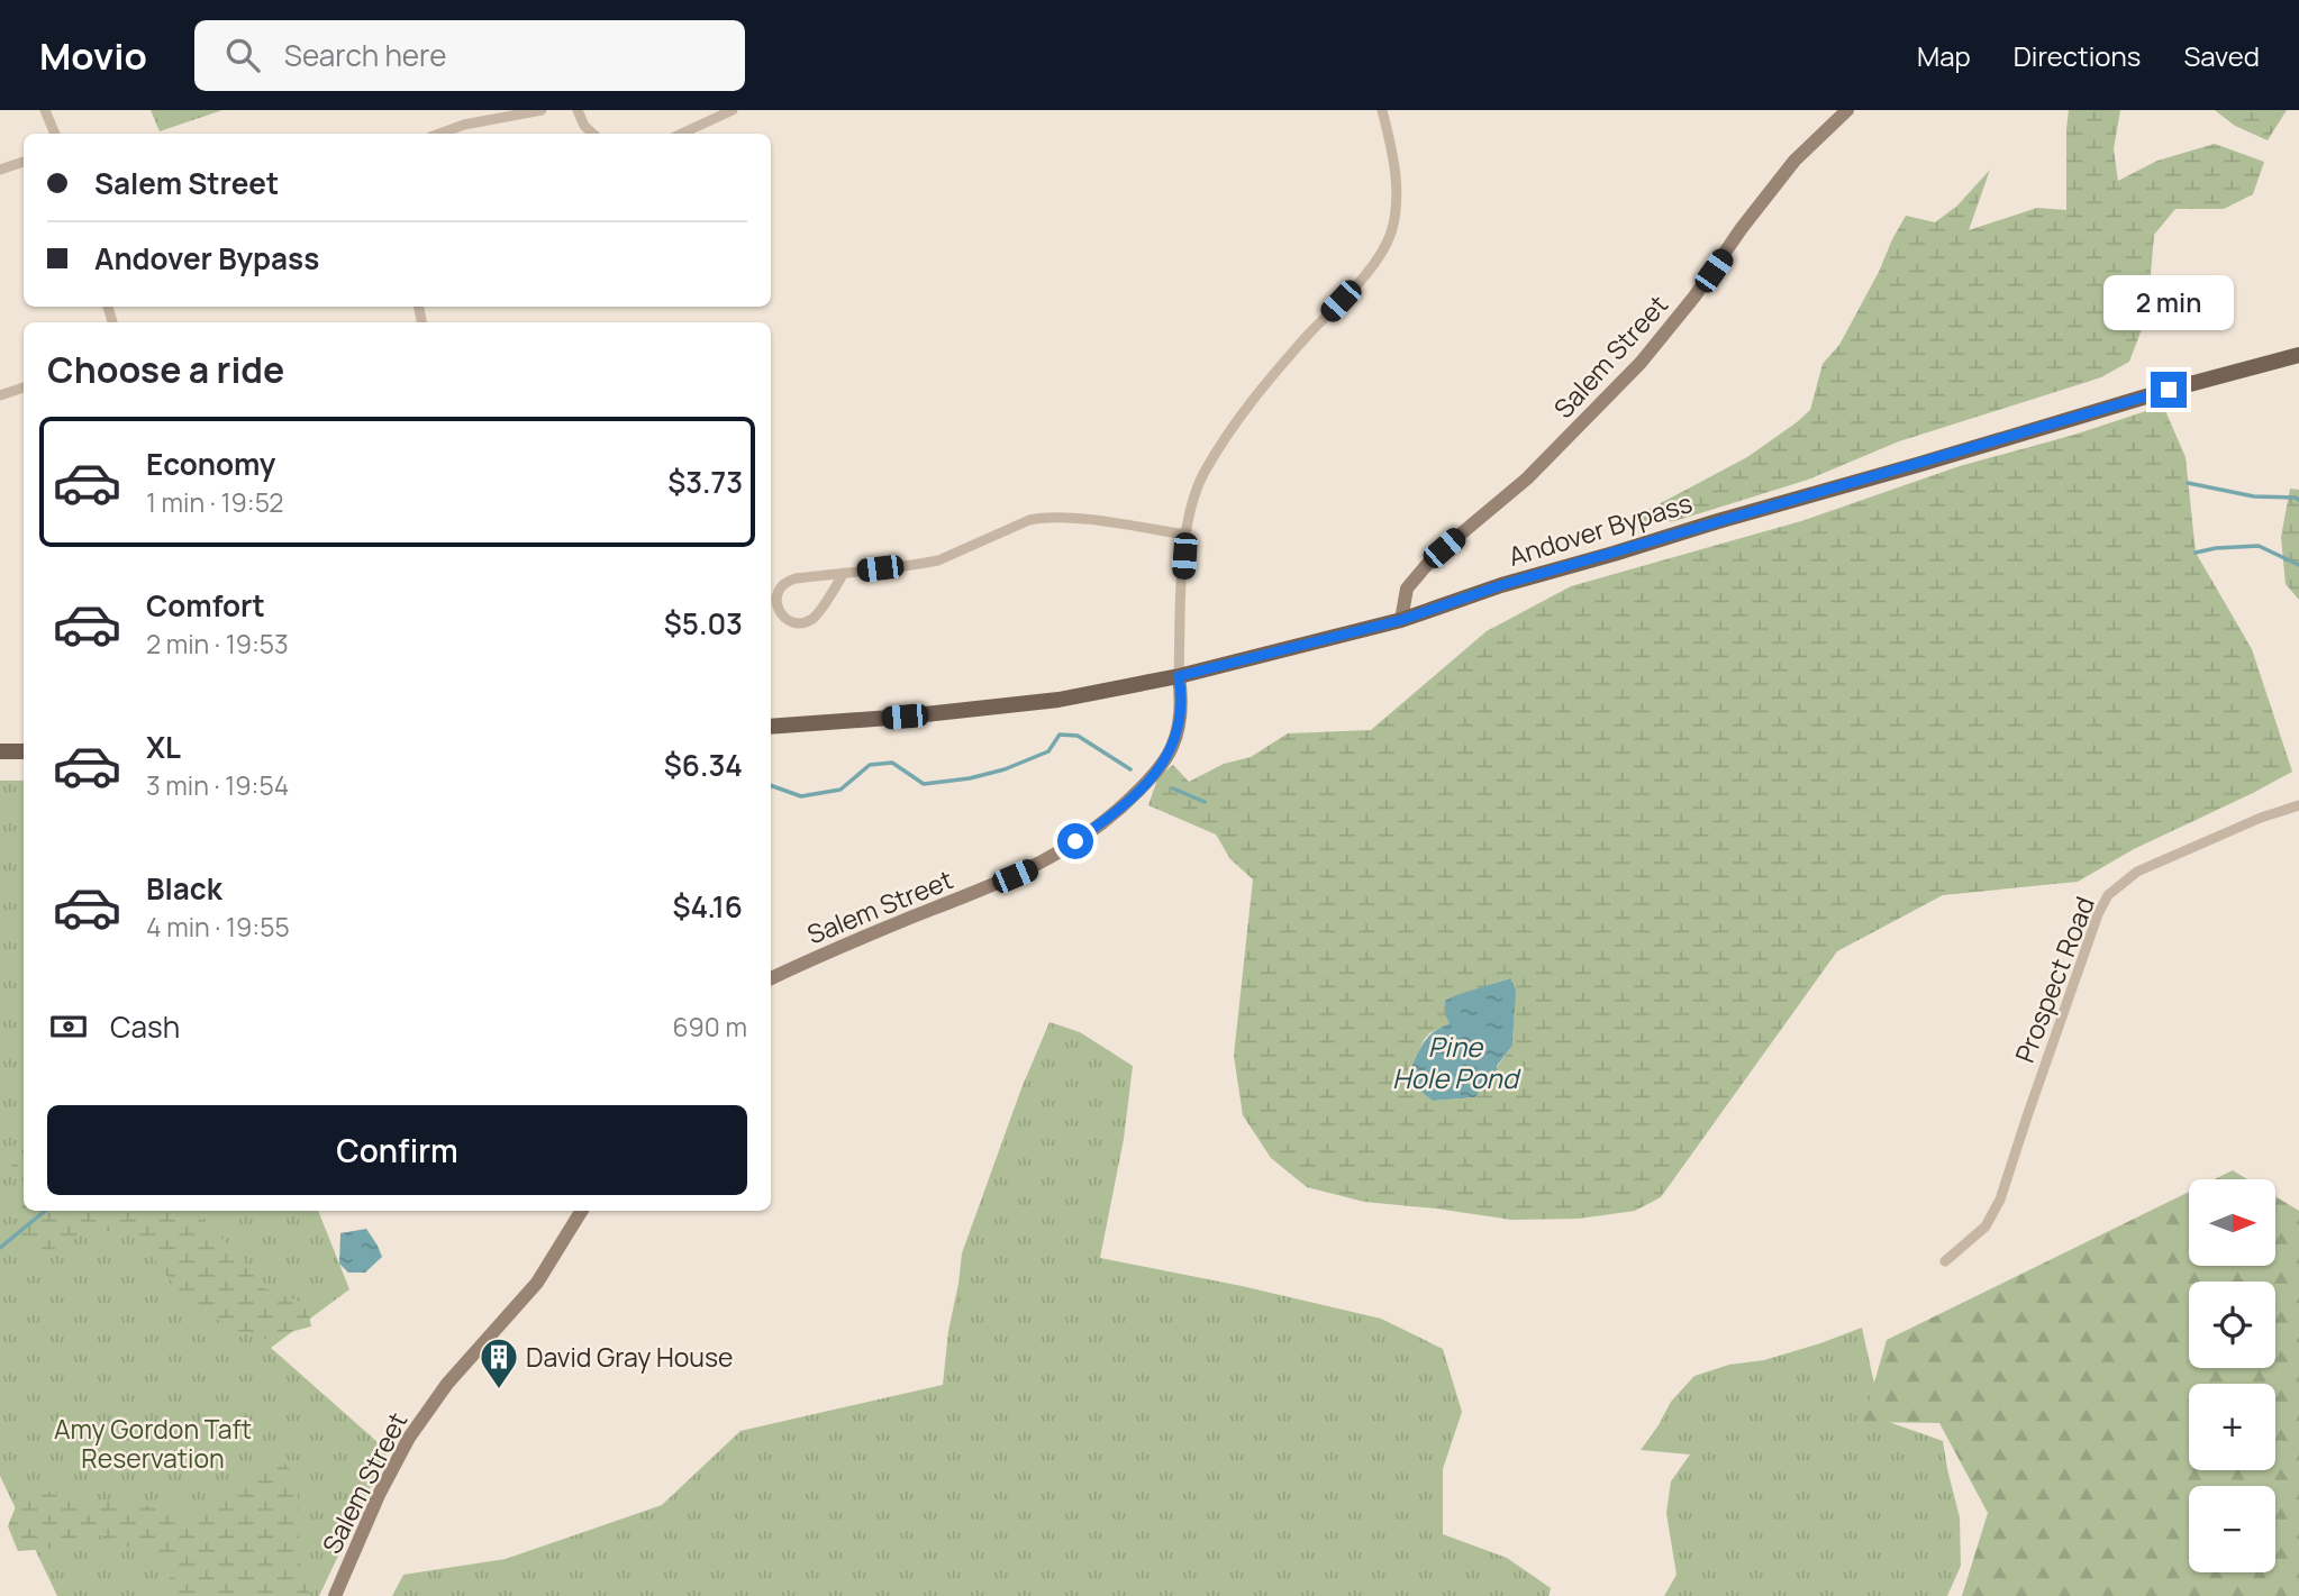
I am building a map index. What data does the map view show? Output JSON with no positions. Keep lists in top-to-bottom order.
{
  "streets": {
    "main road": ["Andover Bypass"],
    "street": ["Salem Street", "Prospect Road"]
  },
  "crossings": [
    ["Salem Street", "Andover Bypass"]
  ],
  "water": ["Pine Hole Pond"],
  "parks": ["Amy Gordon Taft Reservation"],
  "places": {
    "building": ["David Gray House"]
  },
  "north": "right",
  "page": {
    "header": "Movio",
    "search": "Search here",
    "nav": ["Map", "Directions", "Saved"],
    "banner": ["Salem Street", "Andover Bypass"],
    "bubble": "2 min",
    "heading": "Choose a ride",
    "list": [
      {
        "name": "Economy",
        "note": "1 min · 19:52",
        "value": "$3.73"
      },
      {
        "name": "Comfort",
        "note": "2 min · 19:53",
        "value": "$5.03"
      },
      {
        "name": "XL",
        "note": "3 min · 19:54",
        "value": "$6.34"
      },
      {
        "name": "Black",
        "note": "4 min · 19:55",
        "value": "$4.16"
      }
    ],
    "pay": ["Cash", "690 m"],
    "buttons": "Confirm",
    "map_buttons": ["+", "−"]
  }
}
